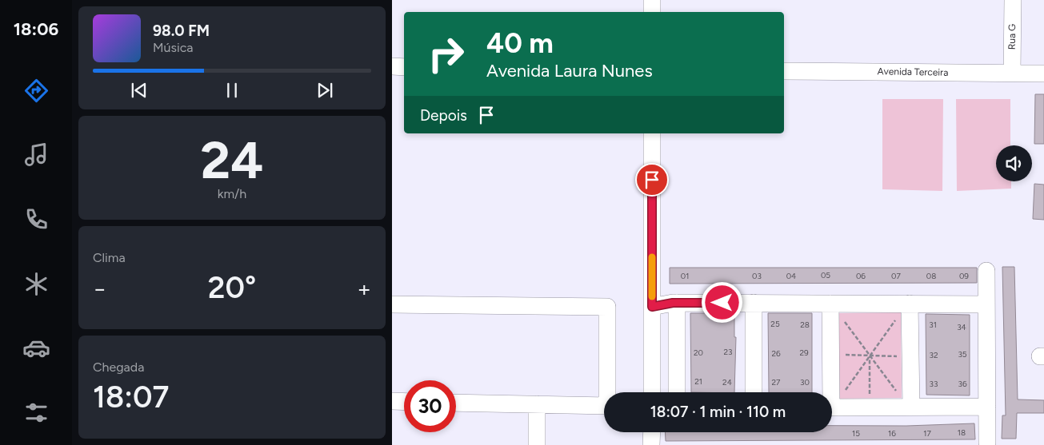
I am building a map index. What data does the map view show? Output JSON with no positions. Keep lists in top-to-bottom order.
{
  "streets": {
    "street": ["Rua G", "Avenida Terceira"]
  },
  "crossings": [
    ["Rua G", "Avenida Terceira"]
  ],
  "house_numbers": [
    "05",
    "01",
    "03",
    "04",
    "06",
    "07",
    "08",
    "09",
    "25",
    "28",
    "31",
    "34",
    "23",
    "20",
    "29",
    "26",
    "35",
    "32",
    "21",
    "24",
    "27",
    "30",
    "33",
    "36",
    "18",
    "15",
    "16",
    "17"
  ],
  "page": {
    "tabs": "18:06",
    "turn": ["40 m", "Avenida Laura Nunes"],
    "song": ["98.0 FM", "Música"],
    "then": "Depois",
    "tile": [
      ["24", "km/h"],
      "Clima",
      ["Chegada", "18:07"]
    ],
    "heat": ["−", "20°", "+"],
    "limit": "30",
    "trip": "18:07 · 1 min · 110 m"
  }
}
